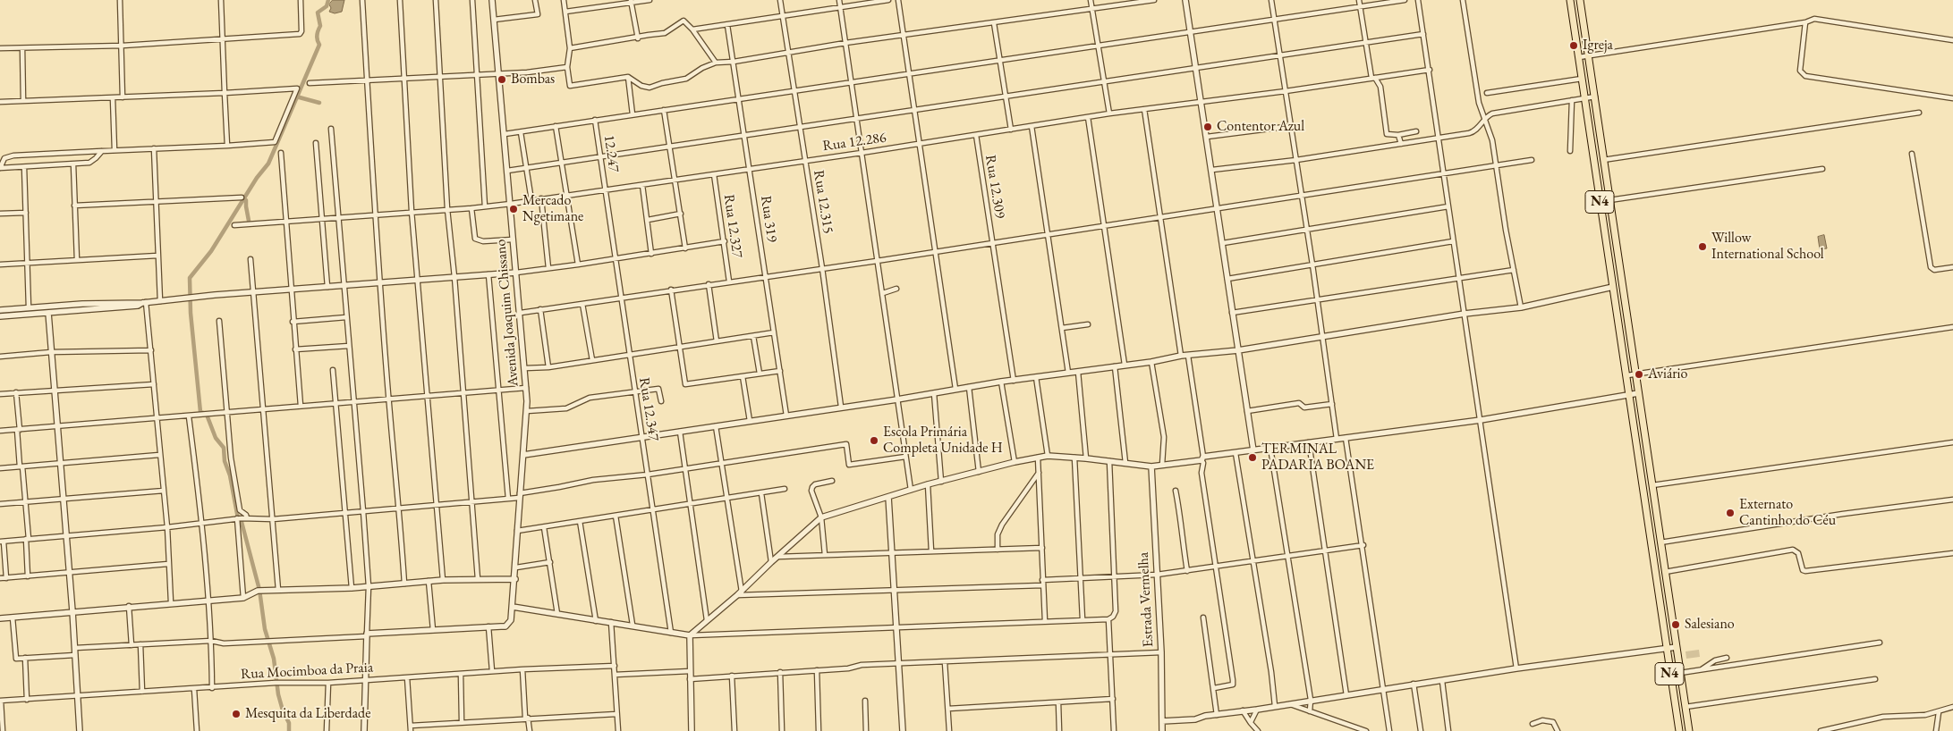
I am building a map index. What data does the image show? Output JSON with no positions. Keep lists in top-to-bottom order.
{
  "streets": {
    "highway": ["N4"],
    "street": [
      "Rua 12.286",
      "12.247",
      "Rua 12.309",
      "Rua 12.315",
      "Rua 319",
      "Rua 12.327",
      "Avenida Joaquim Chissano",
      "Rua 12.347",
      "Estrada Vermelha",
      "Rua Mocimboa da Praia"
    ]
  },
  "crossings": [
    ["Rua 12.286", "12.247"],
    ["Rua 12.286", "Rua 12.309"],
    ["Rua 12.286", "Rua 12.315"],
    ["Rua 12.286", "Rua 319"],
    ["Rua 12.286", "Rua 12.327"],
    ["Rua 12.286", "Avenida Joaquim Chissano"],
    ["Rua 12.286", "Rua 12.347"],
    ["12.247", "Rua 12.347"]
  ],
  "places": [
    "Igreja",
    "Bombas",
    "Contentor Azul",
    "Mercado Ngetimane",
    "Willow International School",
    "Aviário",
    "Escola Primária Completa Unidade H",
    "TERMINAL PADARIA BOANE",
    "Externato Cantinho do Céu",
    "Salesiano",
    "Mesquita da Liberdade"
  ]
}
